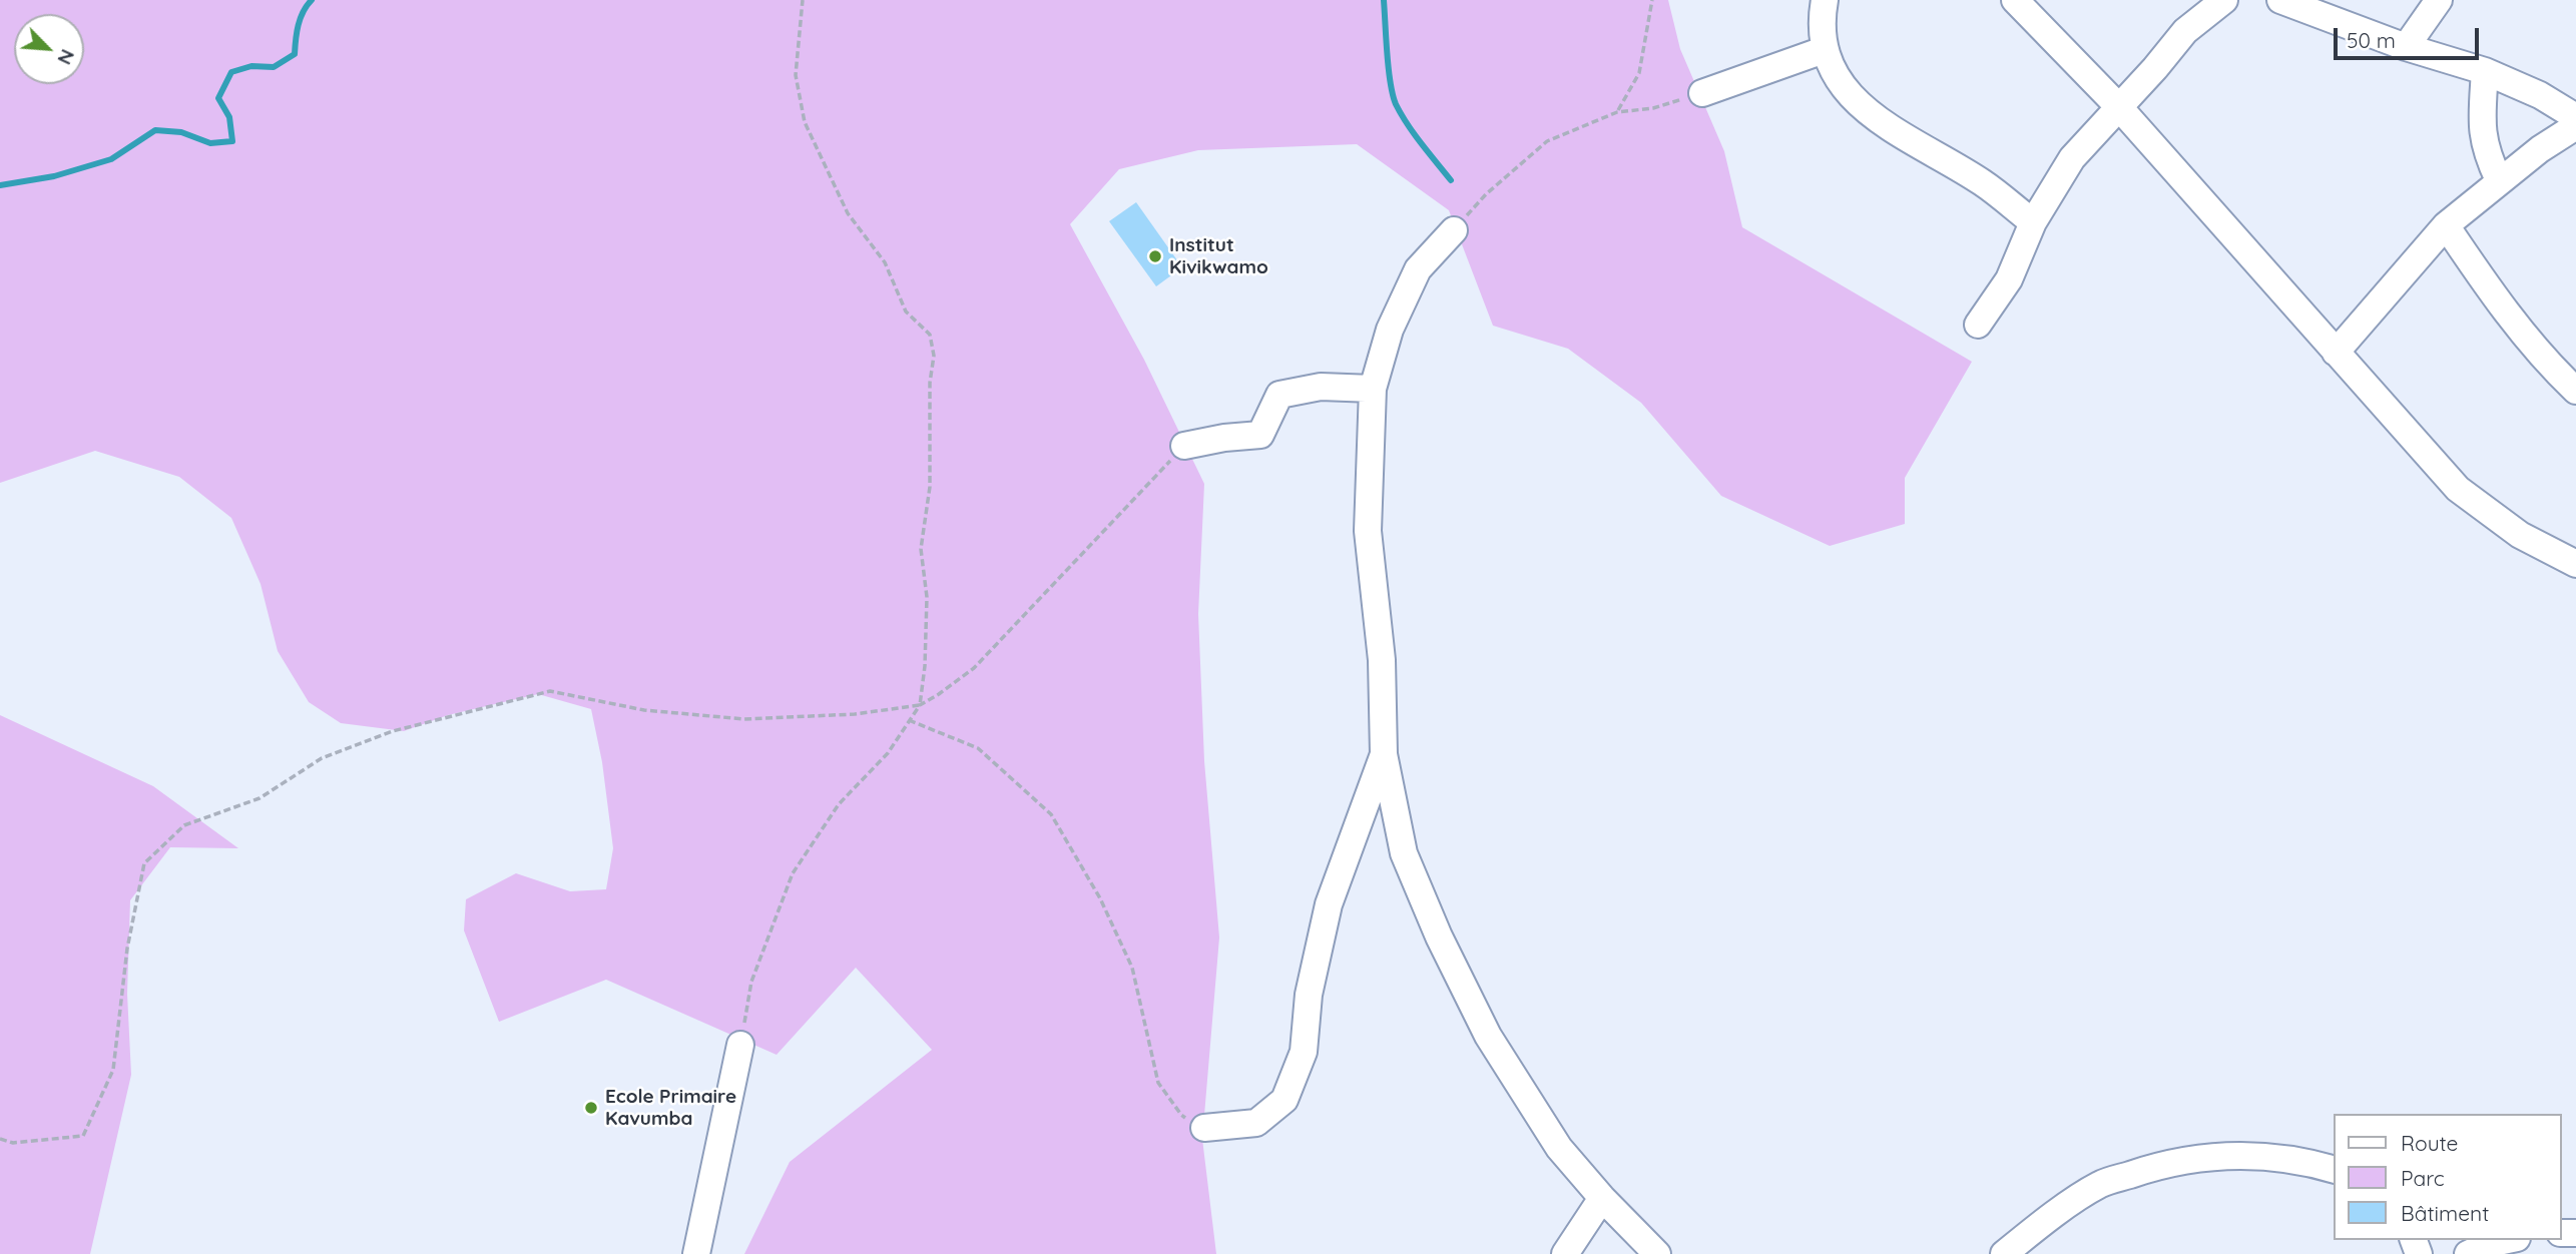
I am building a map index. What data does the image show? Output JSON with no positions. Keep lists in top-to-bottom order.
{
  "places": ["Institut Kivikwamo", "Ecole Primaire Kavumba"],
  "legend": ["Route", "Parc", "Bâtiment"],
  "scale_bar": "50 m",
  "north": "bottom right"
}
